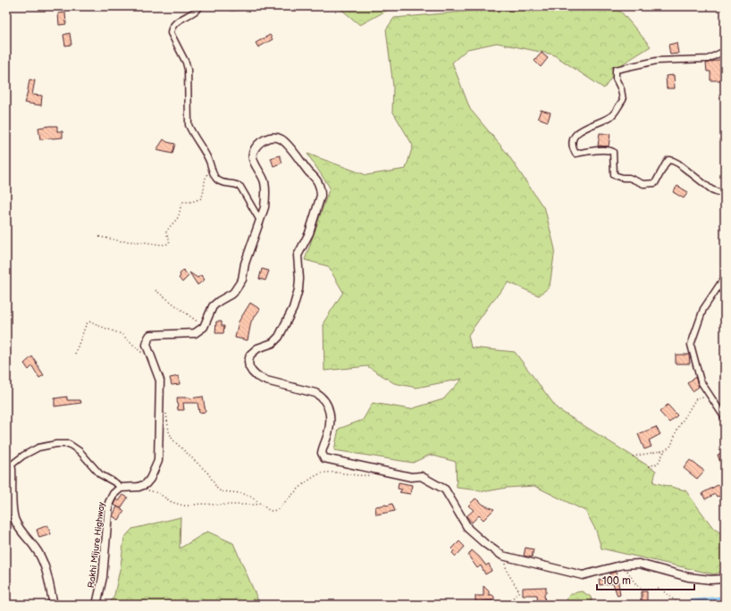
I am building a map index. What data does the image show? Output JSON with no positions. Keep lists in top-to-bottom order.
{
  "streets": {
    "main road": ["Rakhi Mijure Highway"]
  },
  "scale_bar": "100 m"
}
